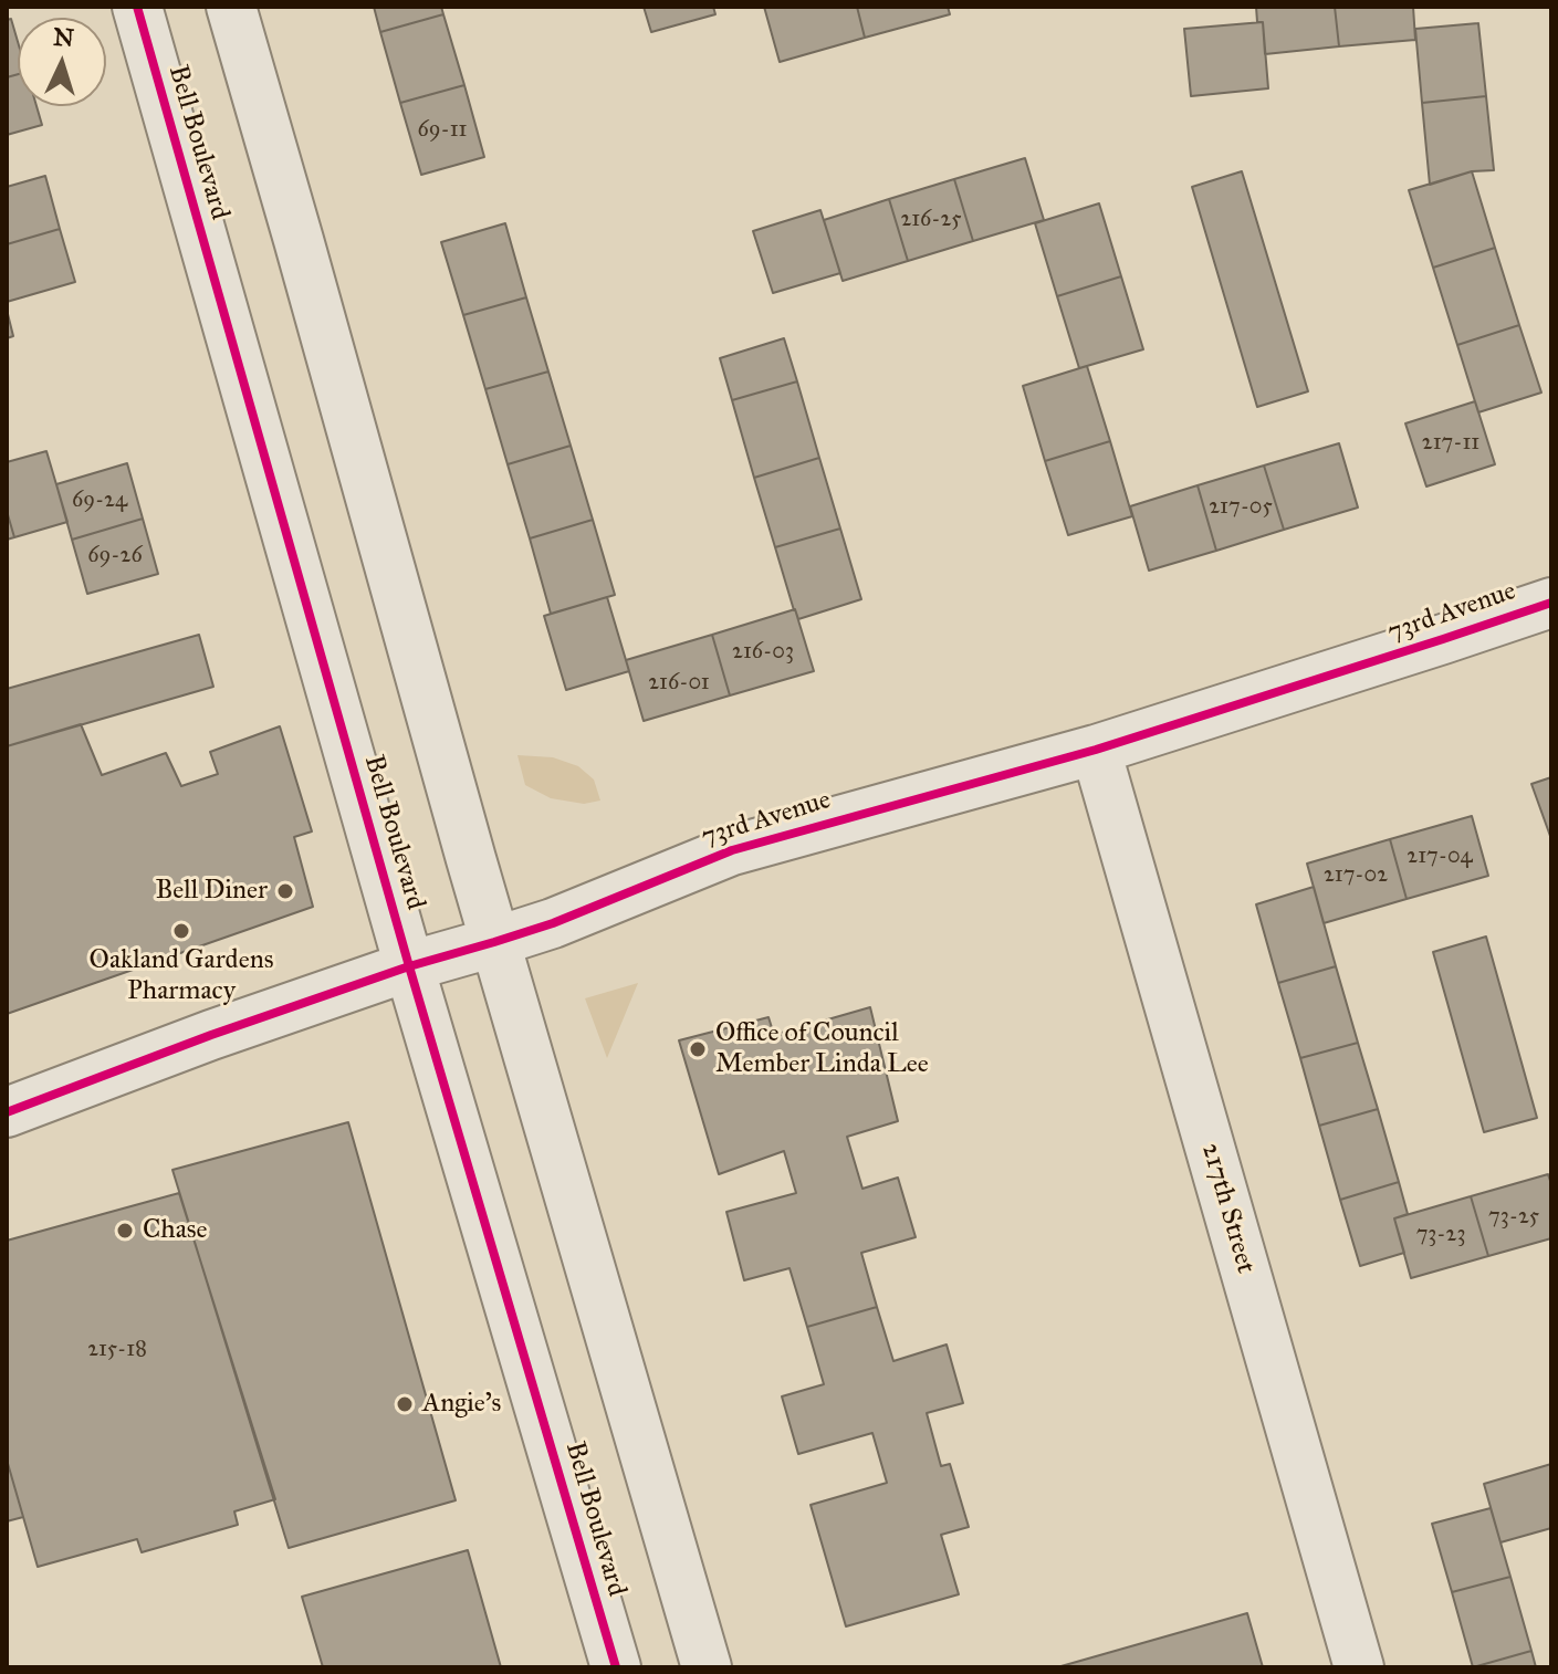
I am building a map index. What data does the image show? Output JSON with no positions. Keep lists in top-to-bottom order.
{
  "streets": {
    "street": ["Bell Boulevard", "73rd Avenue", "217th Street"]
  },
  "crossings": [
    ["Bell Boulevard", "73rd Avenue"],
    ["73rd Avenue", "217th Street"]
  ],
  "places": [
    "Bell Diner",
    "Oakland Gardens Pharmacy",
    "Office of Council Member Linda Lee",
    "Chase",
    "Angie's"
  ],
  "house_numbers": [
    "69-11",
    "216-25",
    "217-11",
    "69-24",
    "217-05",
    "69-26",
    "216-03",
    "216-01",
    "217-04",
    "217-02",
    "73-25",
    "73-23",
    "215-18"
  ],
  "north": "top"
}
